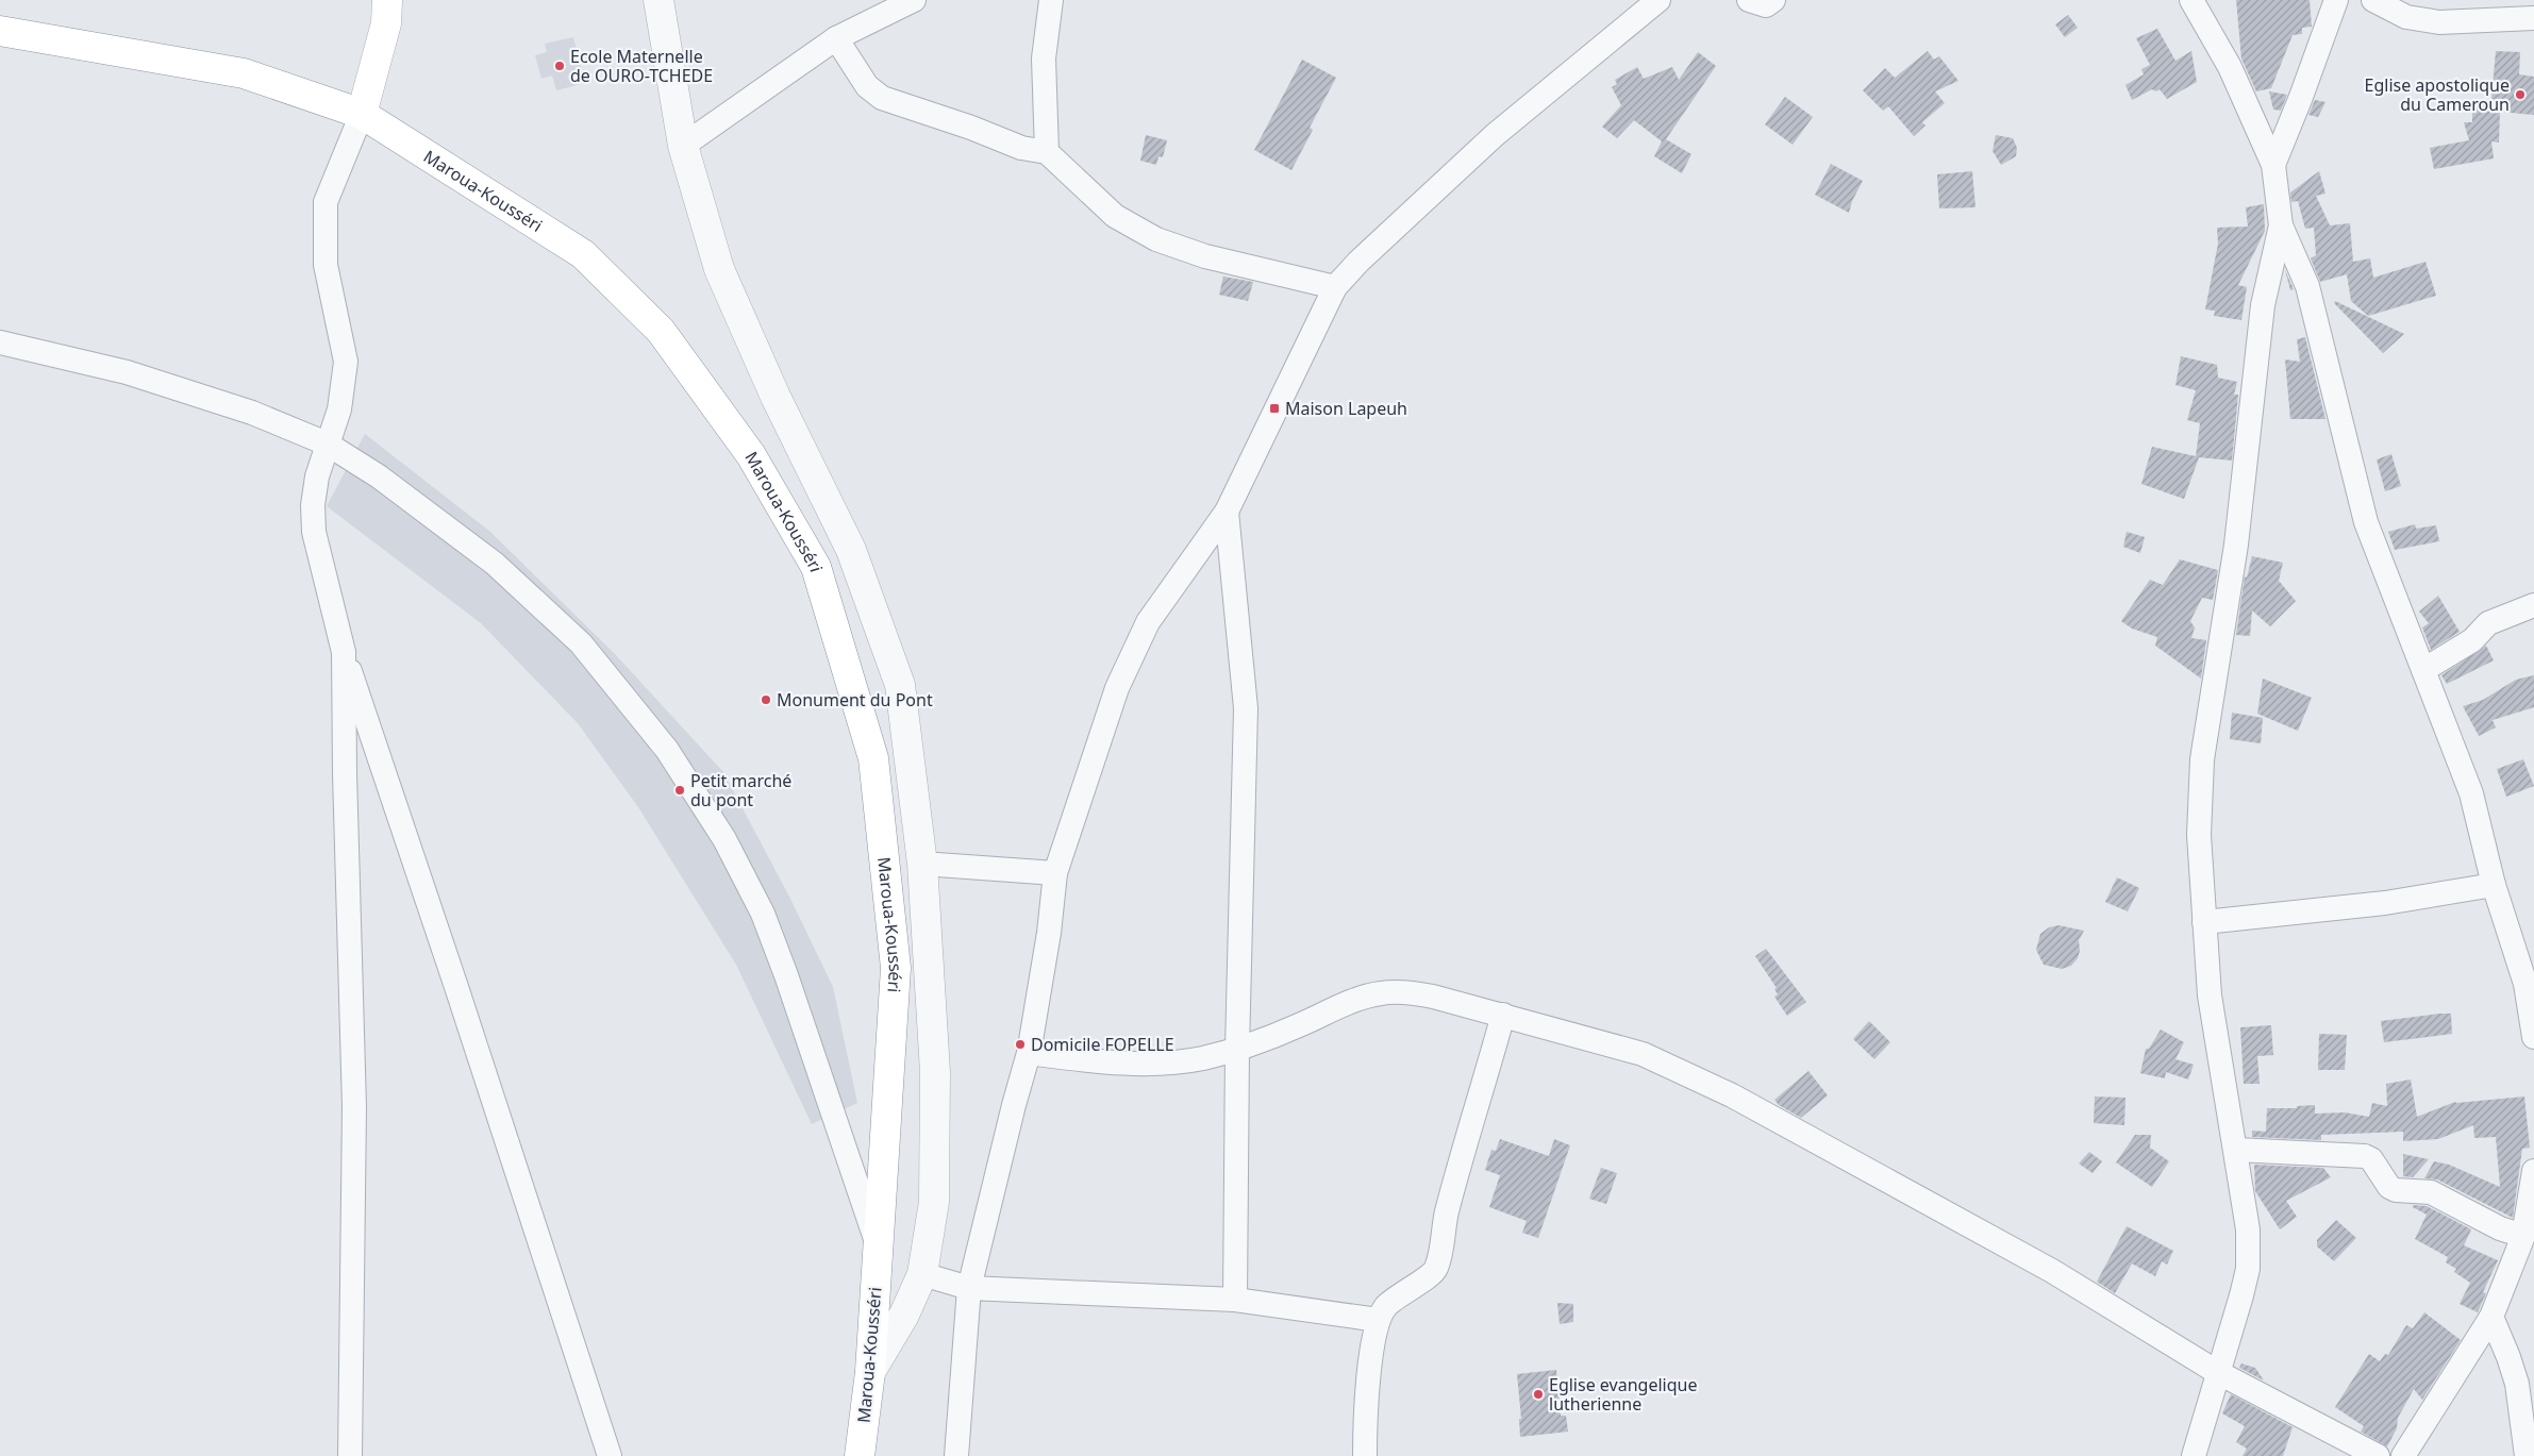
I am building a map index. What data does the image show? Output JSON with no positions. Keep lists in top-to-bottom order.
{
  "streets": {
    "main road": ["Maroua-Kousséri"]
  },
  "places": {
    "other": [
      "Ecole Maternelle de OURO-TCHEDE",
      "Eglise apostolique du Cameroun",
      "Monument du Pont",
      "Petit marché du pont",
      "Domicile FOPELLE",
      "Eglise evangelique lutherienne"
    ],
    "transit": ["Maison Lapeuh"]
  }
}
